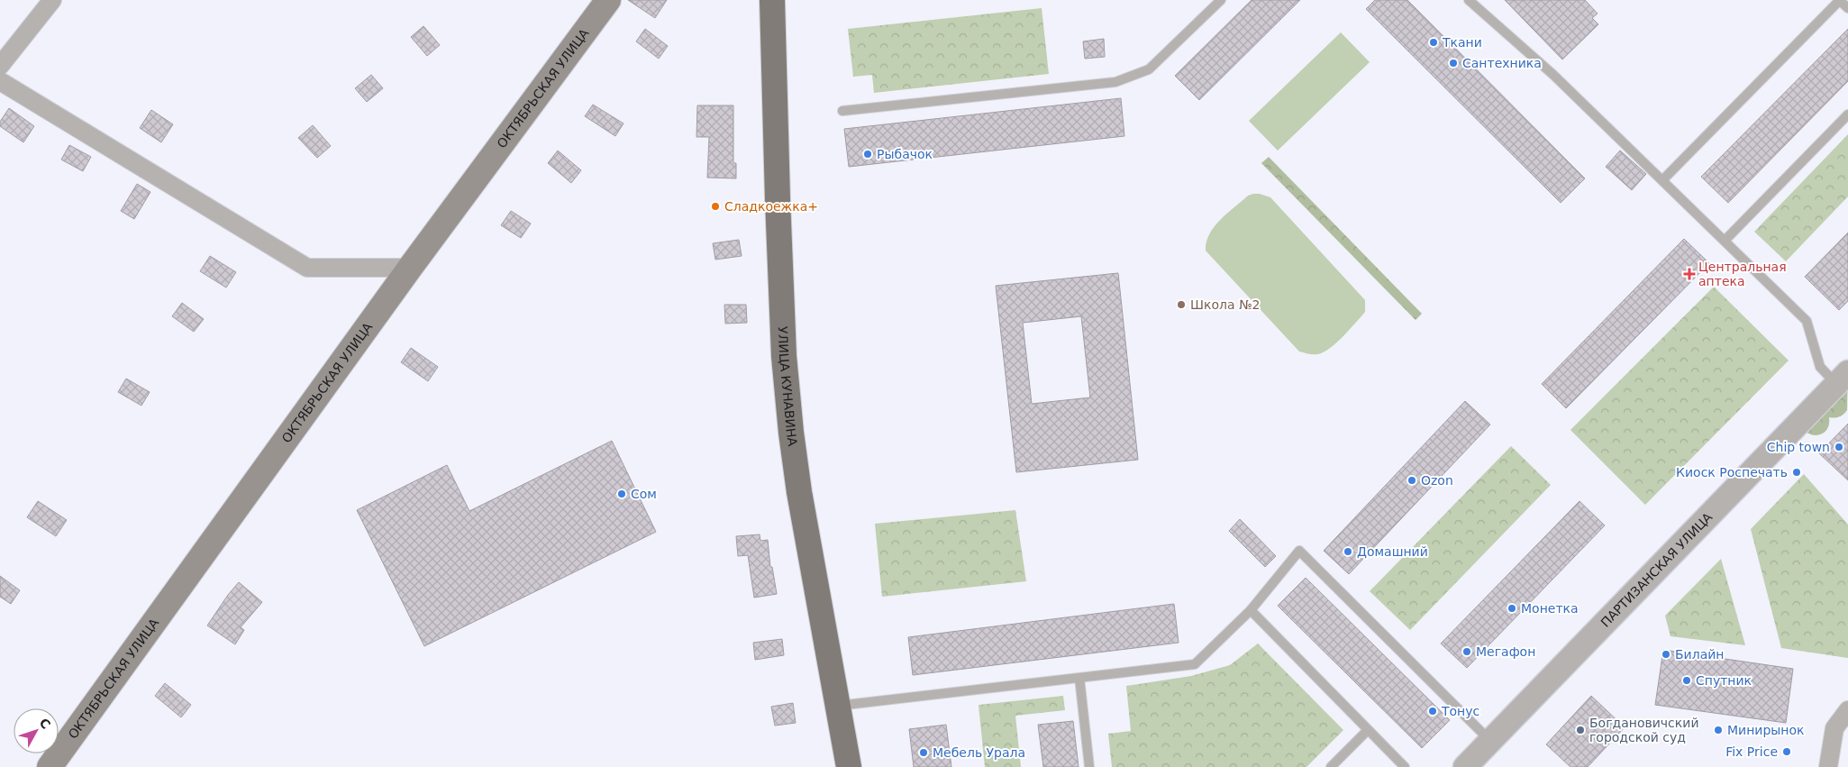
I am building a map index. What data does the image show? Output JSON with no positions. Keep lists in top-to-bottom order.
{
  "streets": {
    "main road": ["ОКТЯБРЬСКАЯ УЛИЦА", "УЛИЦА КУНАВИНА"],
    "street": ["ПАРТИЗАНСКАЯ УЛИЦА"]
  },
  "places": {
    "other": [
      "Ткани",
      "Сантехника",
      "Рыбачок",
      "Сладкоежка+",
      "Школа №2",
      "Chip town",
      "Киоск Роспечать",
      "Ozon",
      "Сом",
      "Домашний",
      "Монетка",
      "Мегафон",
      "Билайн",
      "Спутник",
      "Тонус",
      "Богдановичский городской суд",
      "Минирынок",
      "Fix Price",
      "Мебель Урала"
    ],
    "health": ["Центральная аптека"]
  },
  "north": "top right"
}
